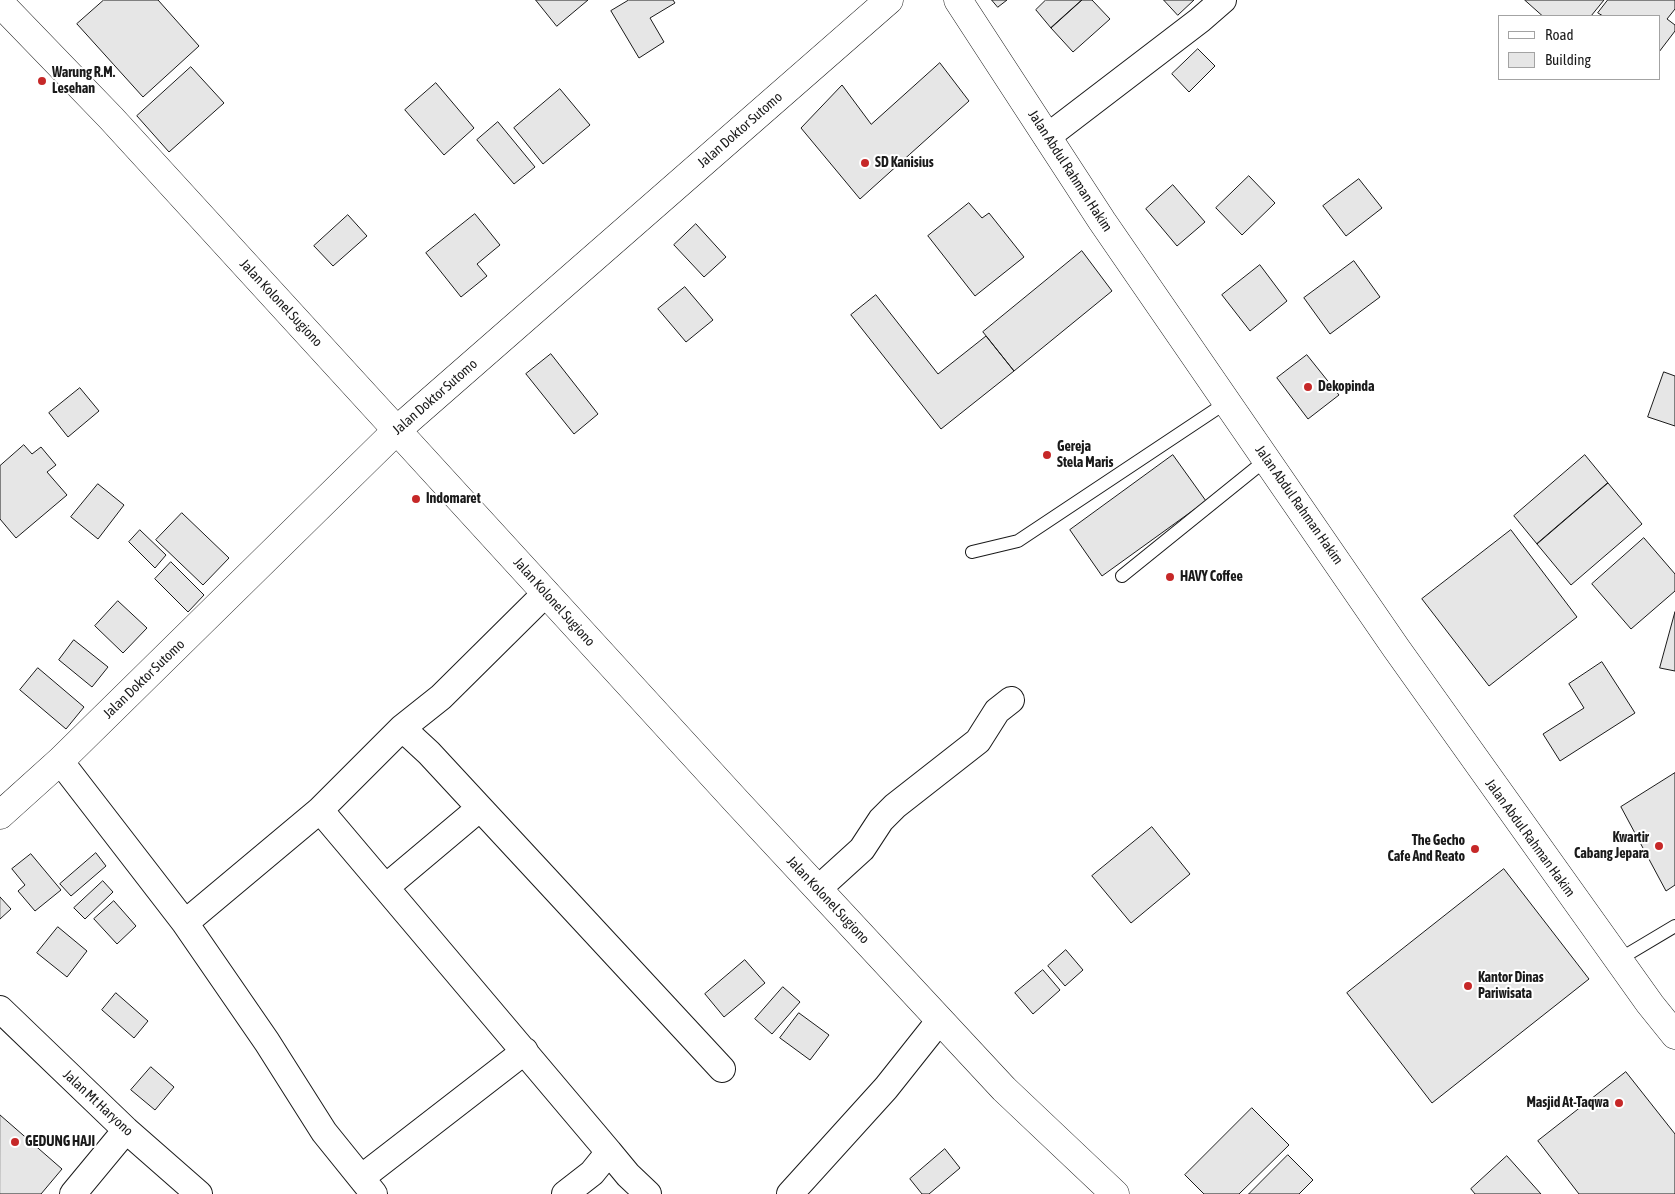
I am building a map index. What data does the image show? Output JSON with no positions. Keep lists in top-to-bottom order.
{
  "streets": {
    "street": [
      "Jalan Doktor Sutomo",
      "Jalan Abdul Rahman Hakim",
      "Jalan Kolonel Sugiono",
      "Jalan Mt Haryono"
    ]
  },
  "crossings": [
    ["Jalan Doktor Sutomo", "Jalan Kolonel Sugiono"]
  ],
  "places": [
    "Warung R.M. Lesehan",
    "SD Kanisius",
    "Dekopinda",
    "Gereja Stela Maris",
    "Indomaret",
    "HAVY Coffee",
    "Kwartir Cabang Jepara",
    "The Gecho Cafe And Reato",
    "Kantor Dinas Pariwisata",
    "Masjid At-Taqwa",
    "GEDUNG HAJI"
  ],
  "legend": ["Road", "Building"]
}
